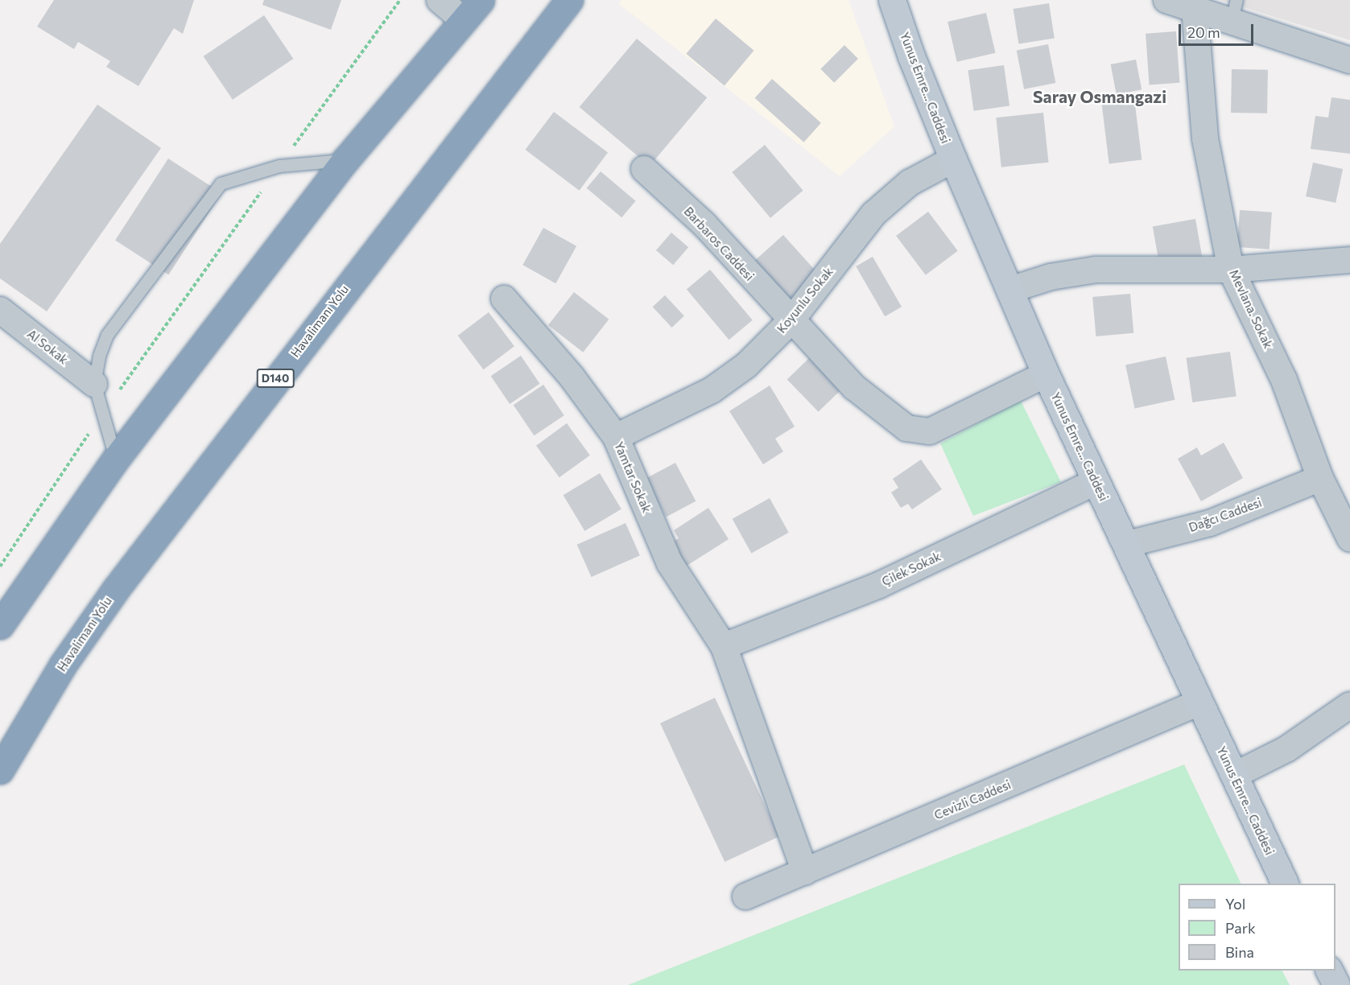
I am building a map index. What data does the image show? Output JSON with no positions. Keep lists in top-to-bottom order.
{
  "streets": {
    "highway": ["Havalimanı Yolu", "D140"],
    "street": [
      "Yunus Emre... Caddesi",
      "Barbaros Caddesi",
      "Koyunlu Sokak",
      "Mevlana. Sokak",
      "Al Sokak",
      "Yamtar Sokak",
      "Dağcı Caddesi",
      "Çilek Sokak",
      "Cevizli Caddesi"
    ]
  },
  "crossings": [
    ["Yunus Emre... Caddesi", "Barbaros Caddesi"],
    ["Yunus Emre... Caddesi", "Koyunlu Sokak"],
    ["Yunus Emre... Caddesi", "Dağcı Caddesi"],
    ["Yunus Emre... Caddesi", "Çilek Sokak"],
    ["Yunus Emre... Caddesi", "Cevizli Caddesi"],
    ["Barbaros Caddesi", "Koyunlu Sokak"],
    ["Koyunlu Sokak", "Yamtar Sokak"],
    ["Mevlana. Sokak", "Dağcı Caddesi"],
    ["Yamtar Sokak", "Çilek Sokak"],
    ["Yamtar Sokak", "Cevizli Caddesi"]
  ],
  "districts": ["Saray Osmangazi"],
  "legend": ["Yol", "Park", "Bina"],
  "scale_bar": "20 m"
}
